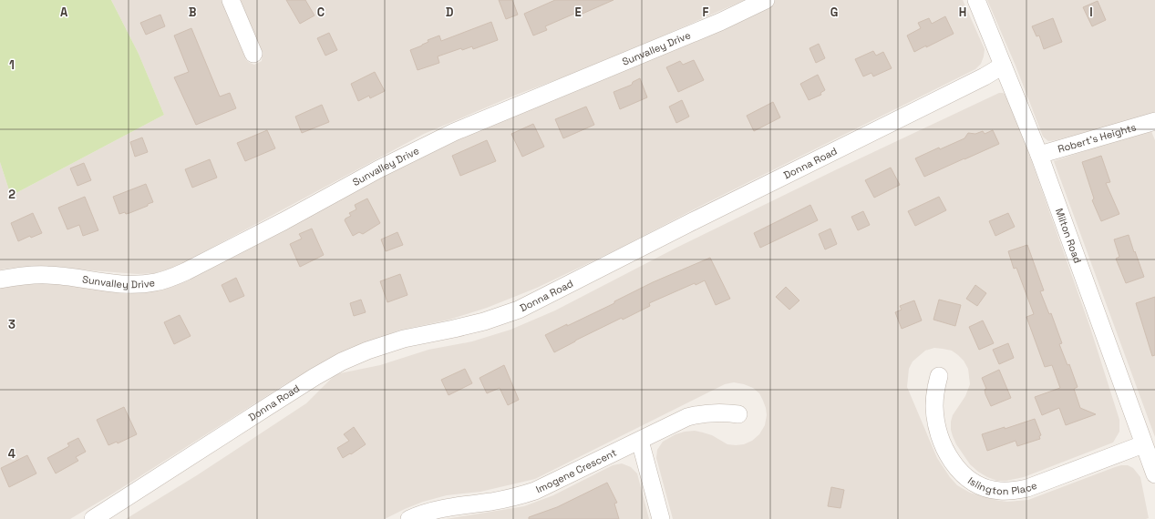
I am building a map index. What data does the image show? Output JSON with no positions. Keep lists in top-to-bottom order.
{
  "streets": {
    "street": [
      "Sunvalley Drive",
      "Robert's Heights",
      "Donna Road",
      "Milton Road",
      "Imogene Crescent",
      "Islington Place"
    ]
  },
  "crossings": [
    ["Robert's Heights", "Milton Road"],
    ["Donna Road", "Milton Road"],
    ["Milton Road", "Islington Place"]
  ],
  "grid": {
    "columns": [
      "A",
      "B",
      "C",
      "D",
      "E",
      "F",
      "G",
      "H",
      "I"
    ],
    "rows": [
      "1",
      "2",
      "3",
      "4"
    ]
  }
}
